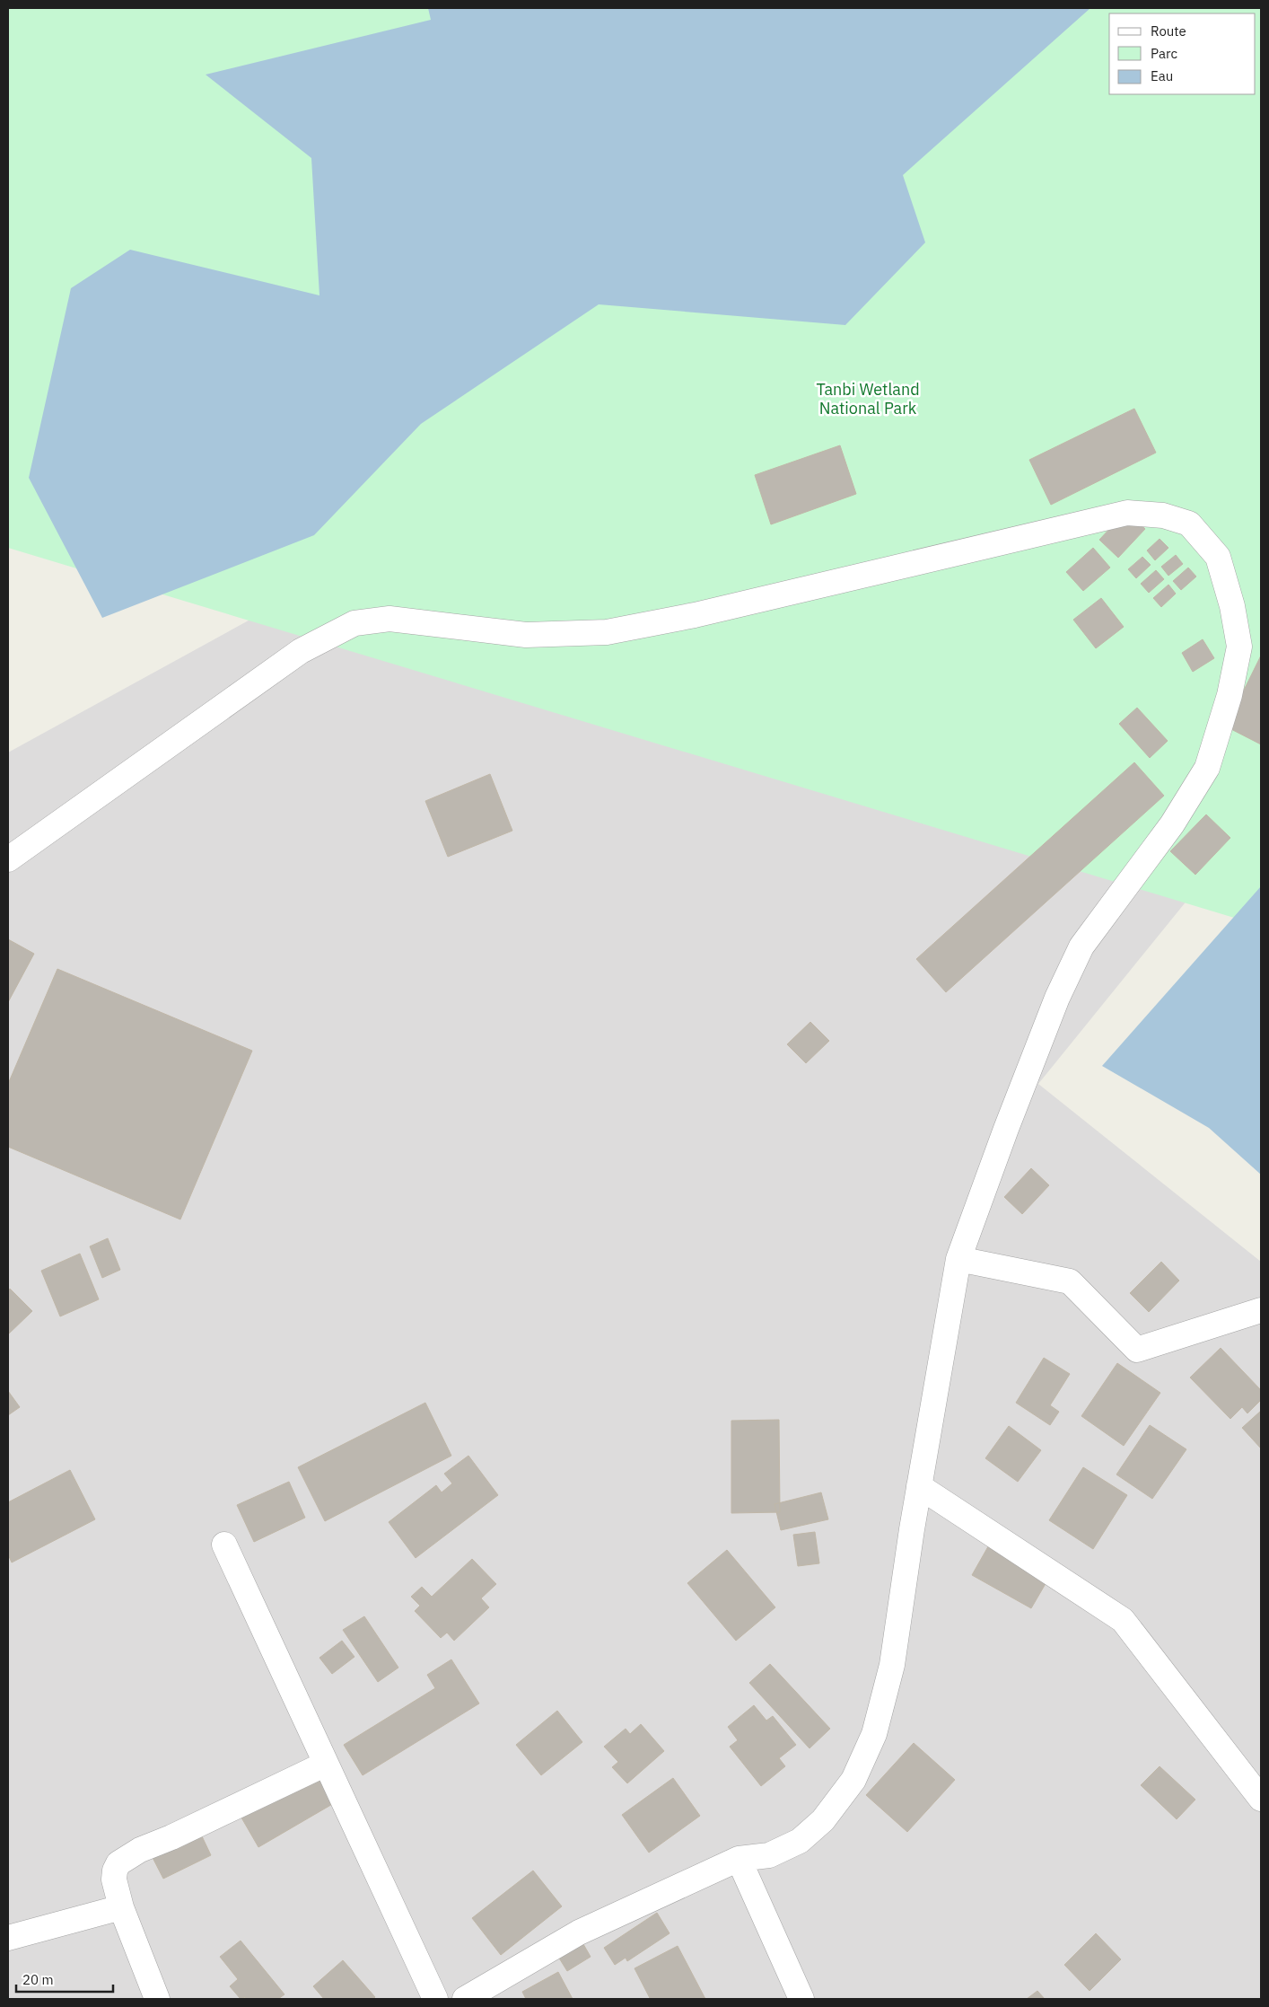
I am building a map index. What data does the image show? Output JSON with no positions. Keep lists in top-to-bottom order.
{
  "parks": ["Tanbi Wetland National Park"],
  "legend": ["Route", "Parc", "Eau"],
  "scale_bar": "20 m"
}
